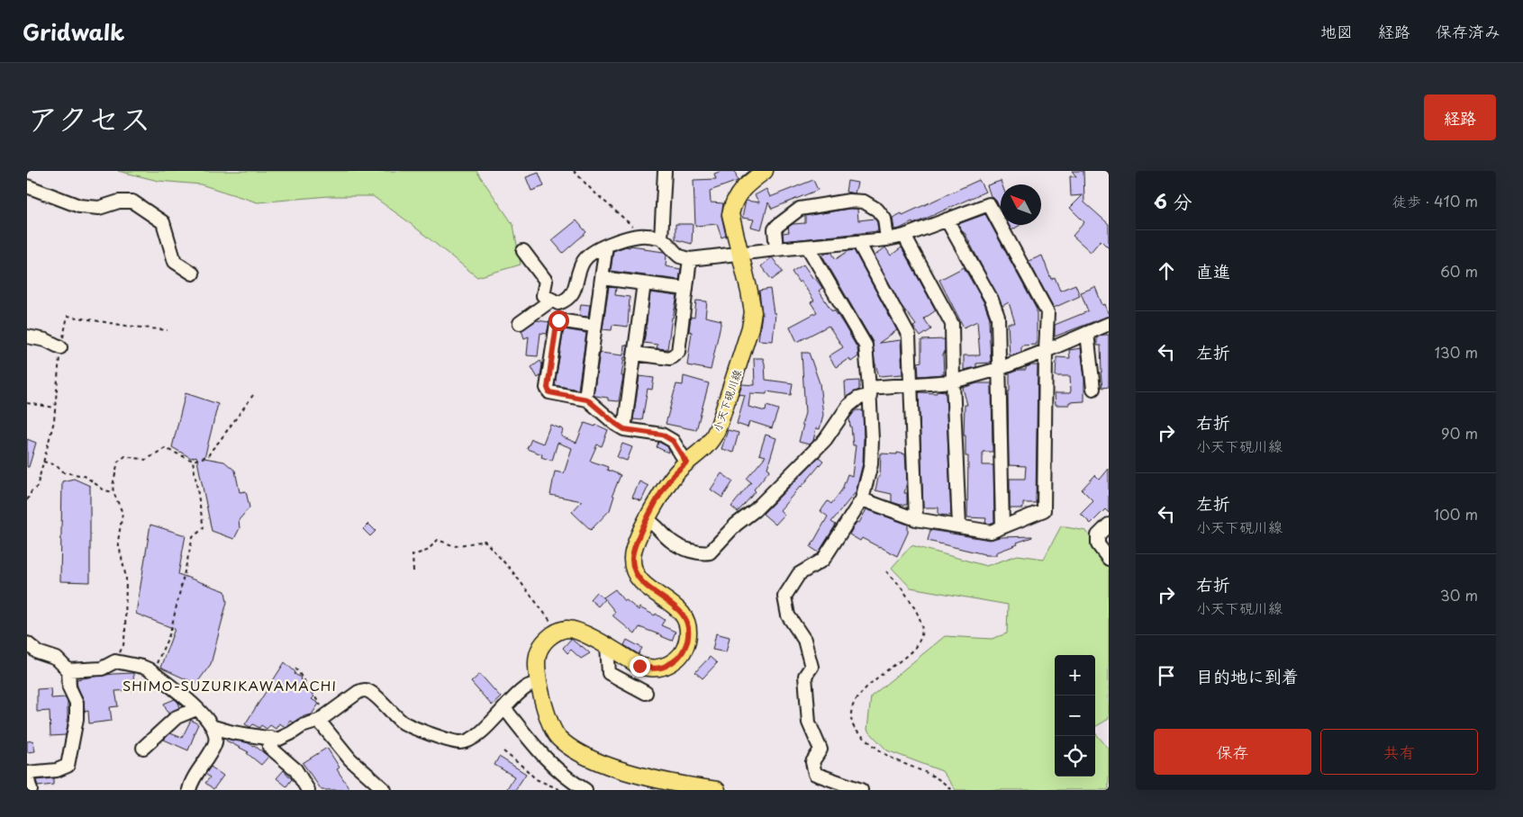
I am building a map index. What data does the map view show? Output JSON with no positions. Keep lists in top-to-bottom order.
{
  "streets": {
    "main road": ["小天下硯川線"]
  },
  "districts": ["SHIMO-SUZURIKAWAMACHI"],
  "north": "top left",
  "page": {
    "header": "Gridwalk",
    "nav": ["地図", "経路", "保存済み"],
    "title": "アクセス",
    "buttons": [
      "経路",
      ["保存", "共有"]
    ],
    "heading": ["6 分", "徒歩 · 410 m"],
    "list": [
      ["直進", "60 m"],
      ["左折", "130 m"],
      ["右折", "小天下硯川線", "90 m"],
      ["左折", "小天下硯川線", "100 m"],
      ["右折", "小天下硯川線", "30 m"],
      "目的地に到着"
    ],
    "map_buttons": ["+", "−"]
  }
}
